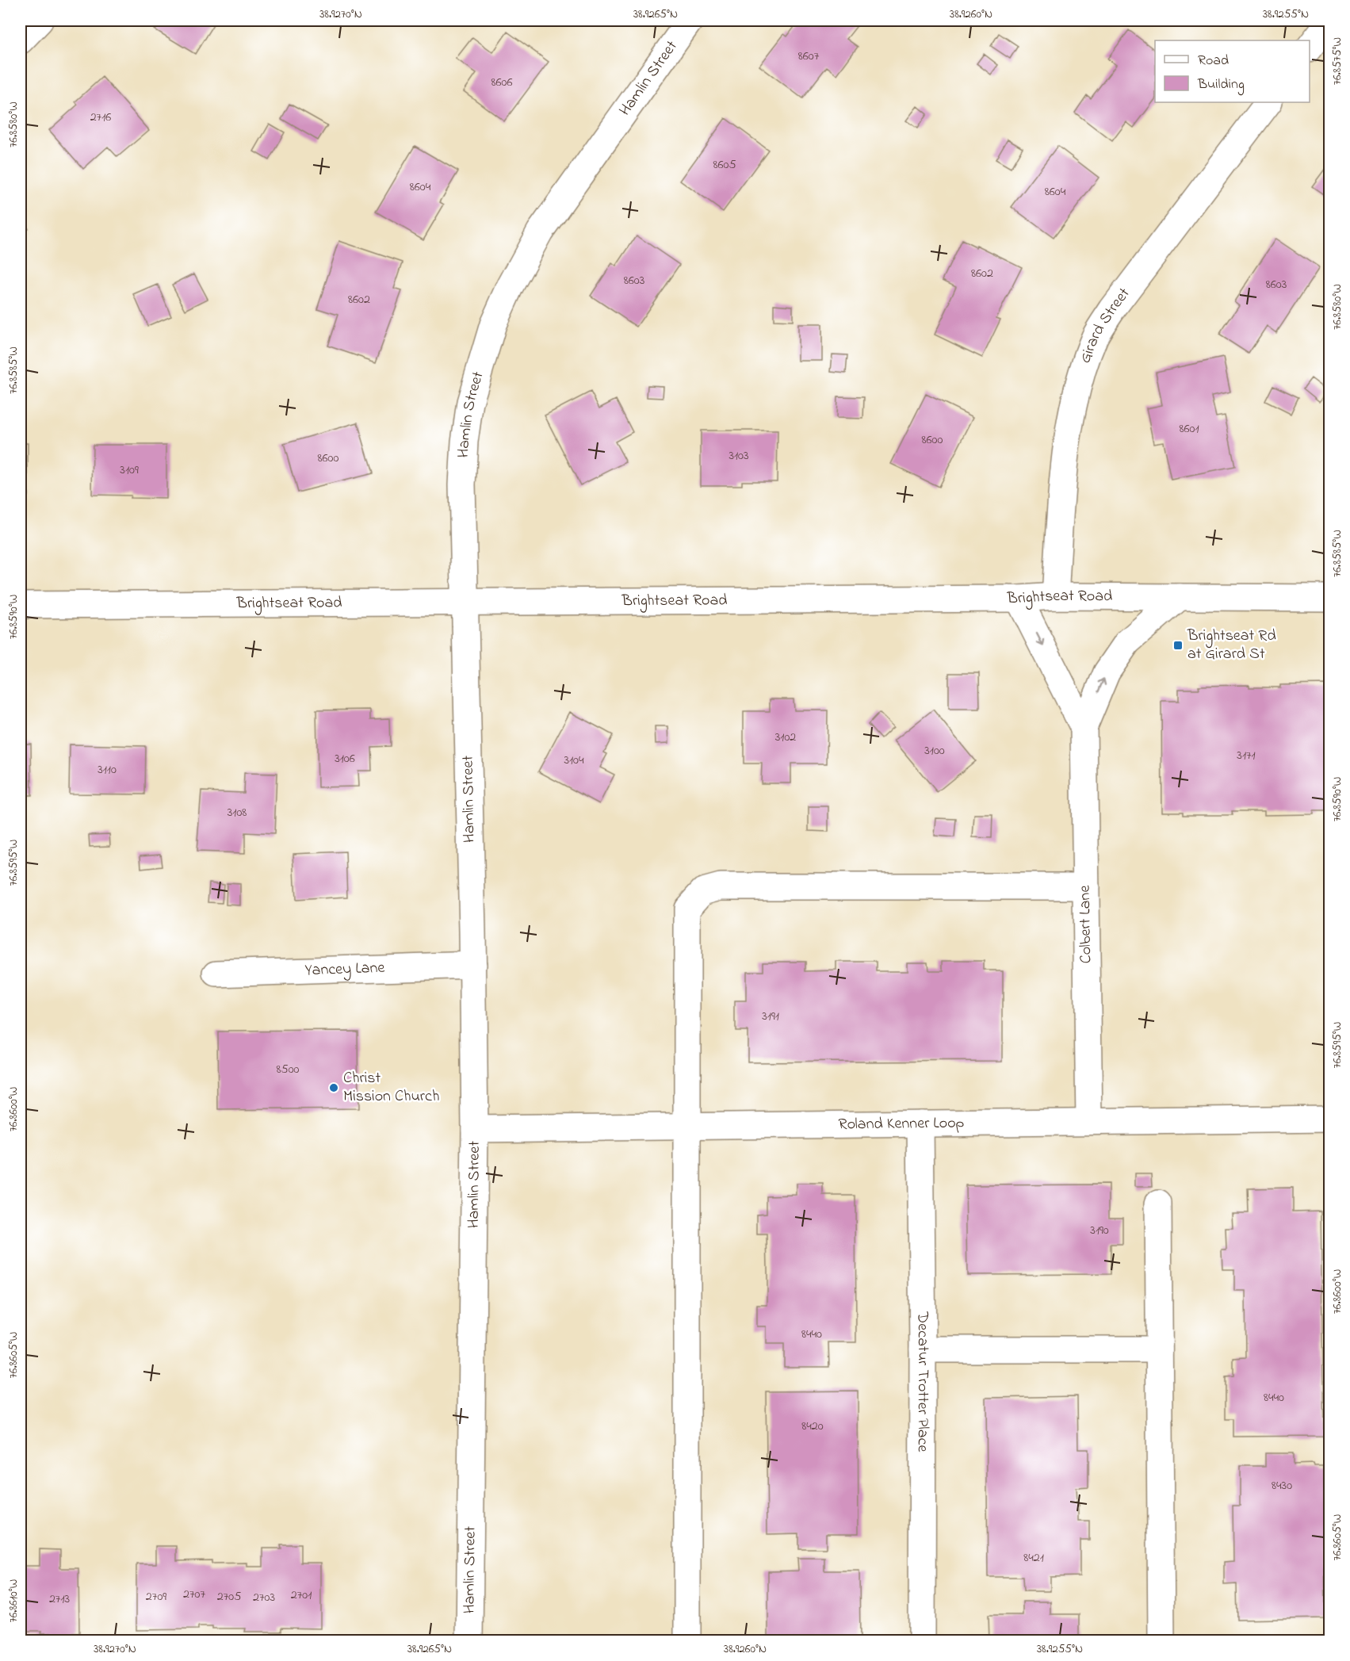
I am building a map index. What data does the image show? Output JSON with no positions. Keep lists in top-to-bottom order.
{
  "streets": {
    "street": [
      "Hamlin Street",
      "Girard Street",
      "Brightseat Road",
      "Colbert Lane",
      "Yancey Lane",
      "Roland Kenner Loop",
      "Decatur Trotter Place"
    ]
  },
  "crossings": [
    ["Hamlin Street", "Brightseat Road"],
    ["Hamlin Street", "Yancey Lane"],
    ["Hamlin Street", "Roland Kenner Loop"],
    ["Girard Street", "Brightseat Road"],
    ["Brightseat Road", "Colbert Lane"],
    ["Colbert Lane", "Roland Kenner Loop"],
    ["Roland Kenner Loop", "Decatur Trotter Place"]
  ],
  "places": {
    "transit": ["Brightseat Rd at Girard St"],
    "other": ["Christ Mission Church"]
  },
  "house_numbers": [
    "8607",
    "8606",
    "2716",
    "8605",
    "8604",
    "8604",
    "8602",
    "8603",
    "8603",
    "8602",
    "8601",
    "8600",
    "3103",
    "8600",
    "3109",
    "3102",
    "3100",
    "3171",
    "3106",
    "3104",
    "3110",
    "3108",
    "3191",
    "8500",
    "3190",
    "8440",
    "8440",
    "8420",
    "8430",
    "8421",
    "2707",
    "2701",
    "2709",
    "2705",
    "2703",
    "2713"
  ],
  "legend": ["Road", "Building"],
  "coordinates": [
    "38.9270°N",
    "38.9265°N",
    "38.9260°N",
    "38.9255°N",
    "76.8575°W",
    "76.8580°W",
    "76.8585°W",
    "76.8590°W",
    "76.8595°W",
    "76.8600°W",
    "76.8605°W",
    "76.8610°W"
  ]
}
